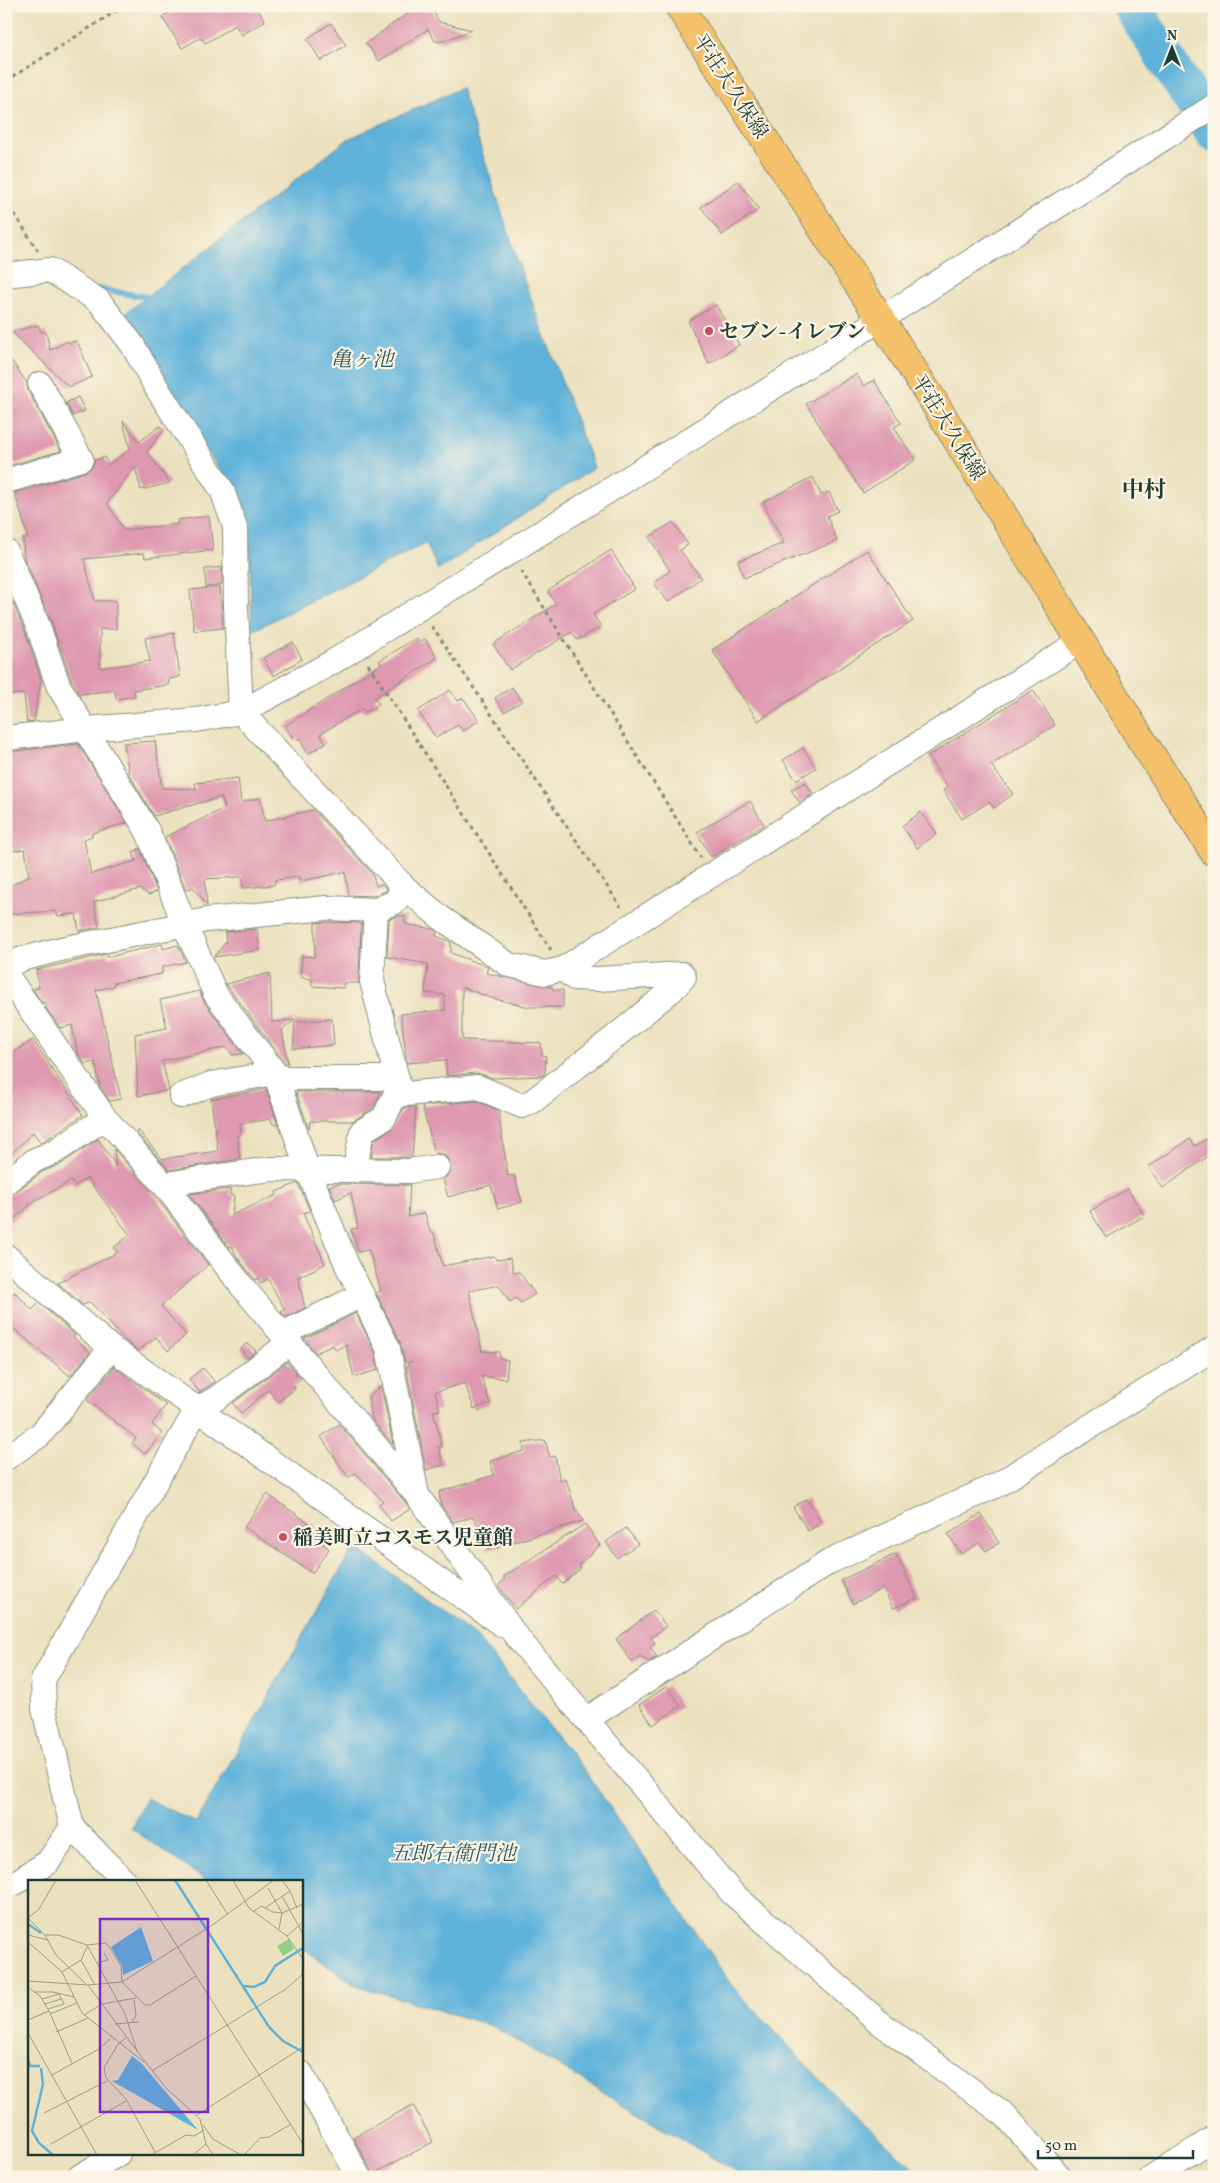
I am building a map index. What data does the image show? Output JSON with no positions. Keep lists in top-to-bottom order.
{
  "streets": {
    "main road": ["平荘大久保線"]
  },
  "districts": ["中村"],
  "water": ["亀ヶ池", "五郎右衛門池"],
  "places": ["セブン-イレブン", "稲美町立コスモス児童館"],
  "scale_bar": "50 m",
  "north": "top"
}
